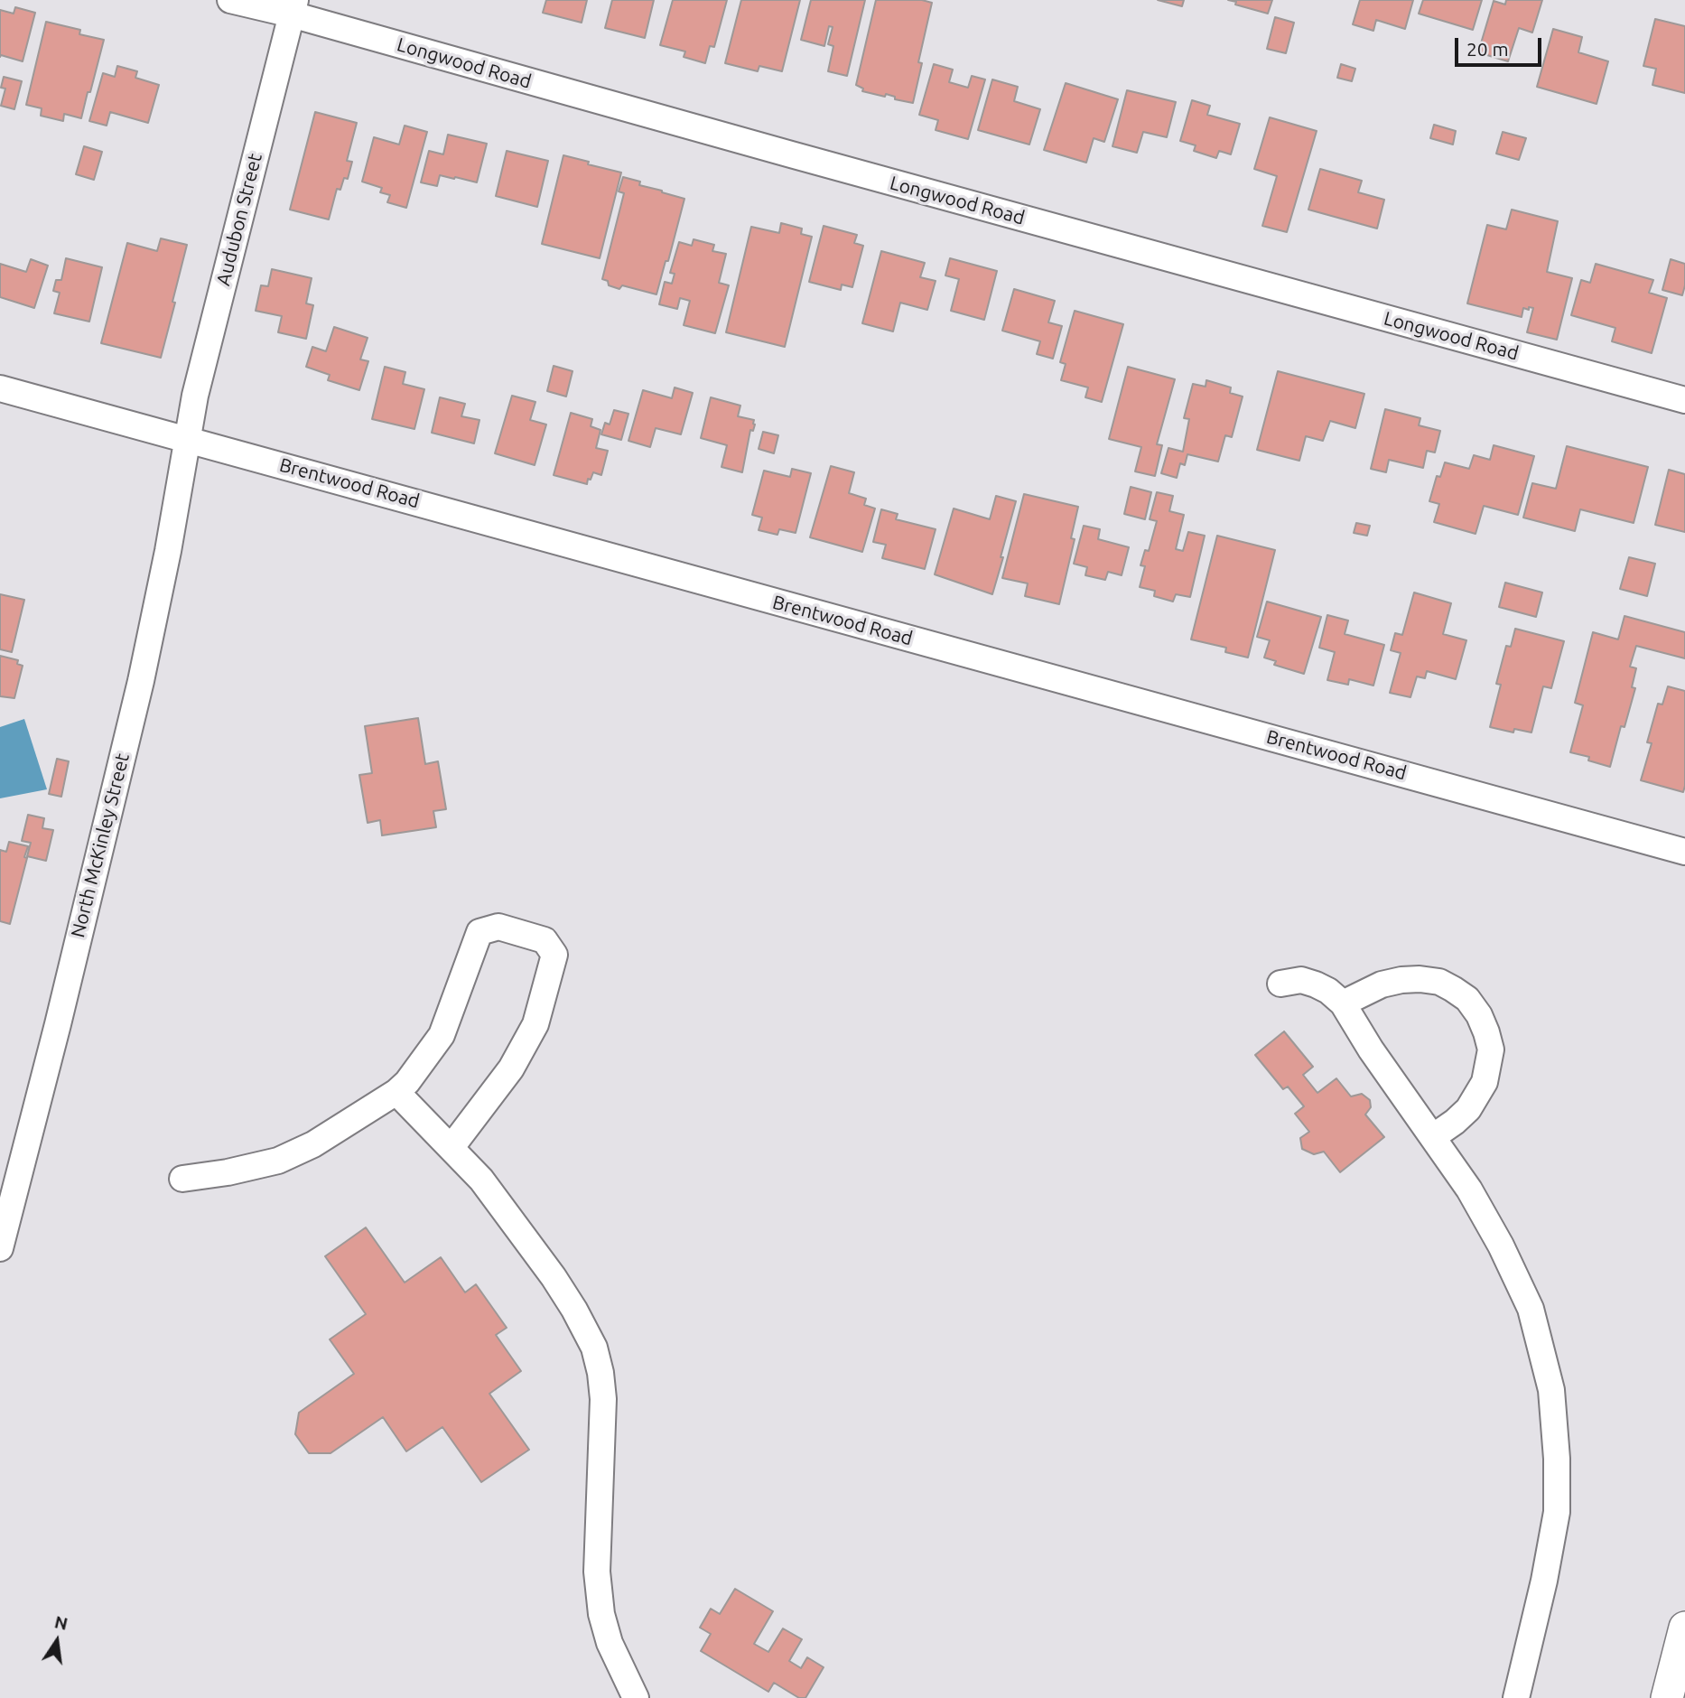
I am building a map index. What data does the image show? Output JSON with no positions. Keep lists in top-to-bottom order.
{
  "streets": {
    "street": [
      "Longwood Road",
      "Audubon Street",
      "Brentwood Road",
      "North McKinley Street"
    ]
  },
  "crossings": [
    ["Longwood Road", "Audubon Street"],
    ["Audubon Street", "Brentwood Road"],
    ["Audubon Street", "North McKinley Street"],
    ["Brentwood Road", "North McKinley Street"]
  ],
  "scale_bar": "20 m",
  "north": "top"
}
